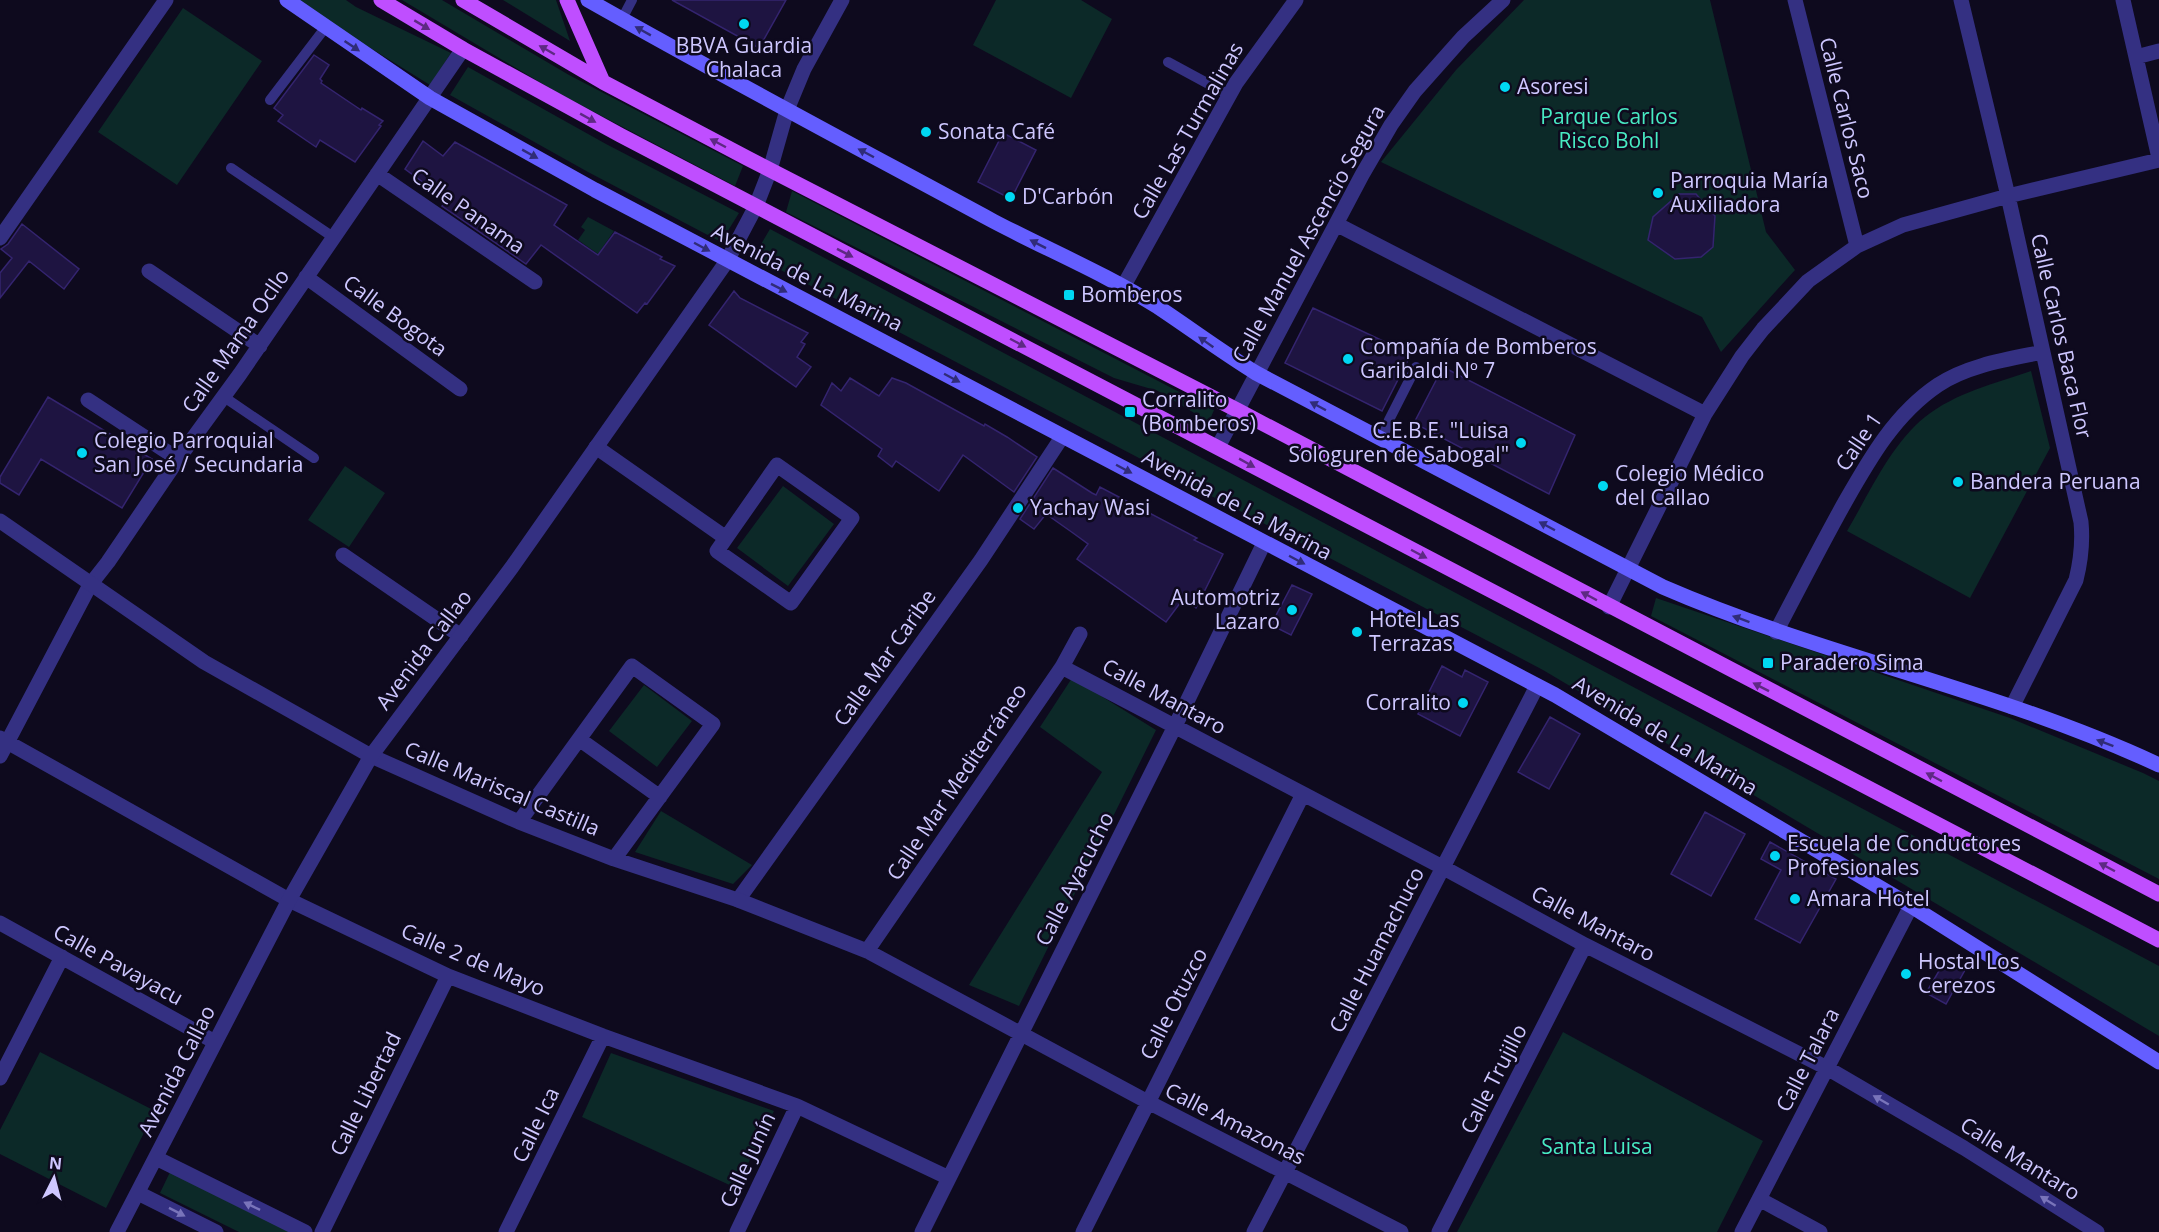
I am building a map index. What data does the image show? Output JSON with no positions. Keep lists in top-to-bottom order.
{
  "streets": {
    "main road": ["Avenida de La Marina"],
    "street": [
      "Calle Carlos Saco",
      "Calle Las Turmalinas",
      "Calle Panama",
      "Calle Manuel Ascencio Segura",
      "Calle Bogota",
      "Calle Carlos Baca Flor",
      "Calle Mama Ocllo",
      "Calle 1",
      "Avenida Callao",
      "Calle Mar Caribe",
      "Calle Mantaro",
      "Calle Mar Mediterráneo",
      "Calle Mariscal Castilla",
      "Calle Ayacucho",
      "Calle Huamachuco",
      "Calle 2 de Mayo",
      "Calle Pavayacu",
      "Calle Otuzco",
      "Calle Talara",
      "Calle Trujillo",
      "Calle Libertad",
      "Calle Amazonas",
      "Calle Ica",
      "Calle Junín"
    ]
  },
  "crossings": [
    ["Calle Panama", "Calle Mama Ocllo"],
    ["Calle Manuel Ascencio Segura", "Avenida de La Marina"],
    ["Avenida de La Marina", "Calle Mama Ocllo"],
    ["Avenida de La Marina", "Avenida Callao"],
    ["Avenida de La Marina", "Calle Mar Caribe"],
    ["Avenida de La Marina", "Calle Ayacucho"],
    ["Avenida de La Marina", "Calle Huamachuco"],
    ["Avenida de La Marina", "Calle Talara"],
    ["Calle Bogota", "Calle Mama Ocllo"],
    ["Calle Carlos Baca Flor", "Calle 1"],
    ["Calle Mama Ocllo", "Calle Mariscal Castilla"],
    ["Calle Mama Ocllo", "Calle 2 de Mayo"],
    ["Avenida Callao", "Calle Mariscal Castilla"],
    ["Avenida Callao", "Calle 2 de Mayo"],
    ["Avenida Callao", "Calle Pavayacu"],
    ["Calle Mar Caribe", "Calle Mariscal Castilla"],
    ["Calle Mantaro", "Calle Mar Mediterráneo"],
    ["Calle Mantaro", "Calle Ayacucho"],
    ["Calle Mantaro", "Calle Huamachuco"],
    ["Calle Mantaro", "Calle Otuzco"],
    ["Calle Mantaro", "Calle Talara"],
    ["Calle Mantaro", "Calle Trujillo"],
    ["Calle Mar Mediterráneo", "Calle Mariscal Castilla"],
    ["Calle Mariscal Castilla", "Calle Ayacucho"],
    ["Calle Mariscal Castilla", "Calle Amazonas"],
    ["Calle Ayacucho", "Calle 2 de Mayo"],
    ["Calle Ayacucho", "Calle Amazonas"],
    ["Calle Huamachuco", "Calle Amazonas"],
    ["Calle 2 de Mayo", "Calle Libertad"],
    ["Calle 2 de Mayo", "Calle Ica"],
    ["Calle 2 de Mayo", "Calle Junín"],
    ["Calle Otuzco", "Calle Amazonas"]
  ],
  "parks": ["Parque Carlos Risco Bohl", "Santa Luisa"],
  "places": {
    "other": [
      "BBVA Guardia Chalaca",
      "Asoresi",
      "Sonata Café",
      "Parroquia María Auxiliadora",
      "D'Carbón",
      "Compañía de Bomberos Garibaldi Nº 7",
      "C.E.B.E. \"Luisa Sologuren de Sabogal\"",
      "Colegio Parroquial San José / Secundaria",
      "Bandera Peruana",
      "Colegio Médico del Callao",
      "Yachay Wasi",
      "Automotriz Lazaro",
      "Hotel Las Terrazas",
      "Corralito",
      "Escuela de Conductores Profesionales",
      "Amara Hotel",
      "Hostal Los Cerezos"
    ],
    "transit": ["Bomberos", "Corralito (Bomberos)", "Paradero Sima"]
  },
  "north": "top"
}
